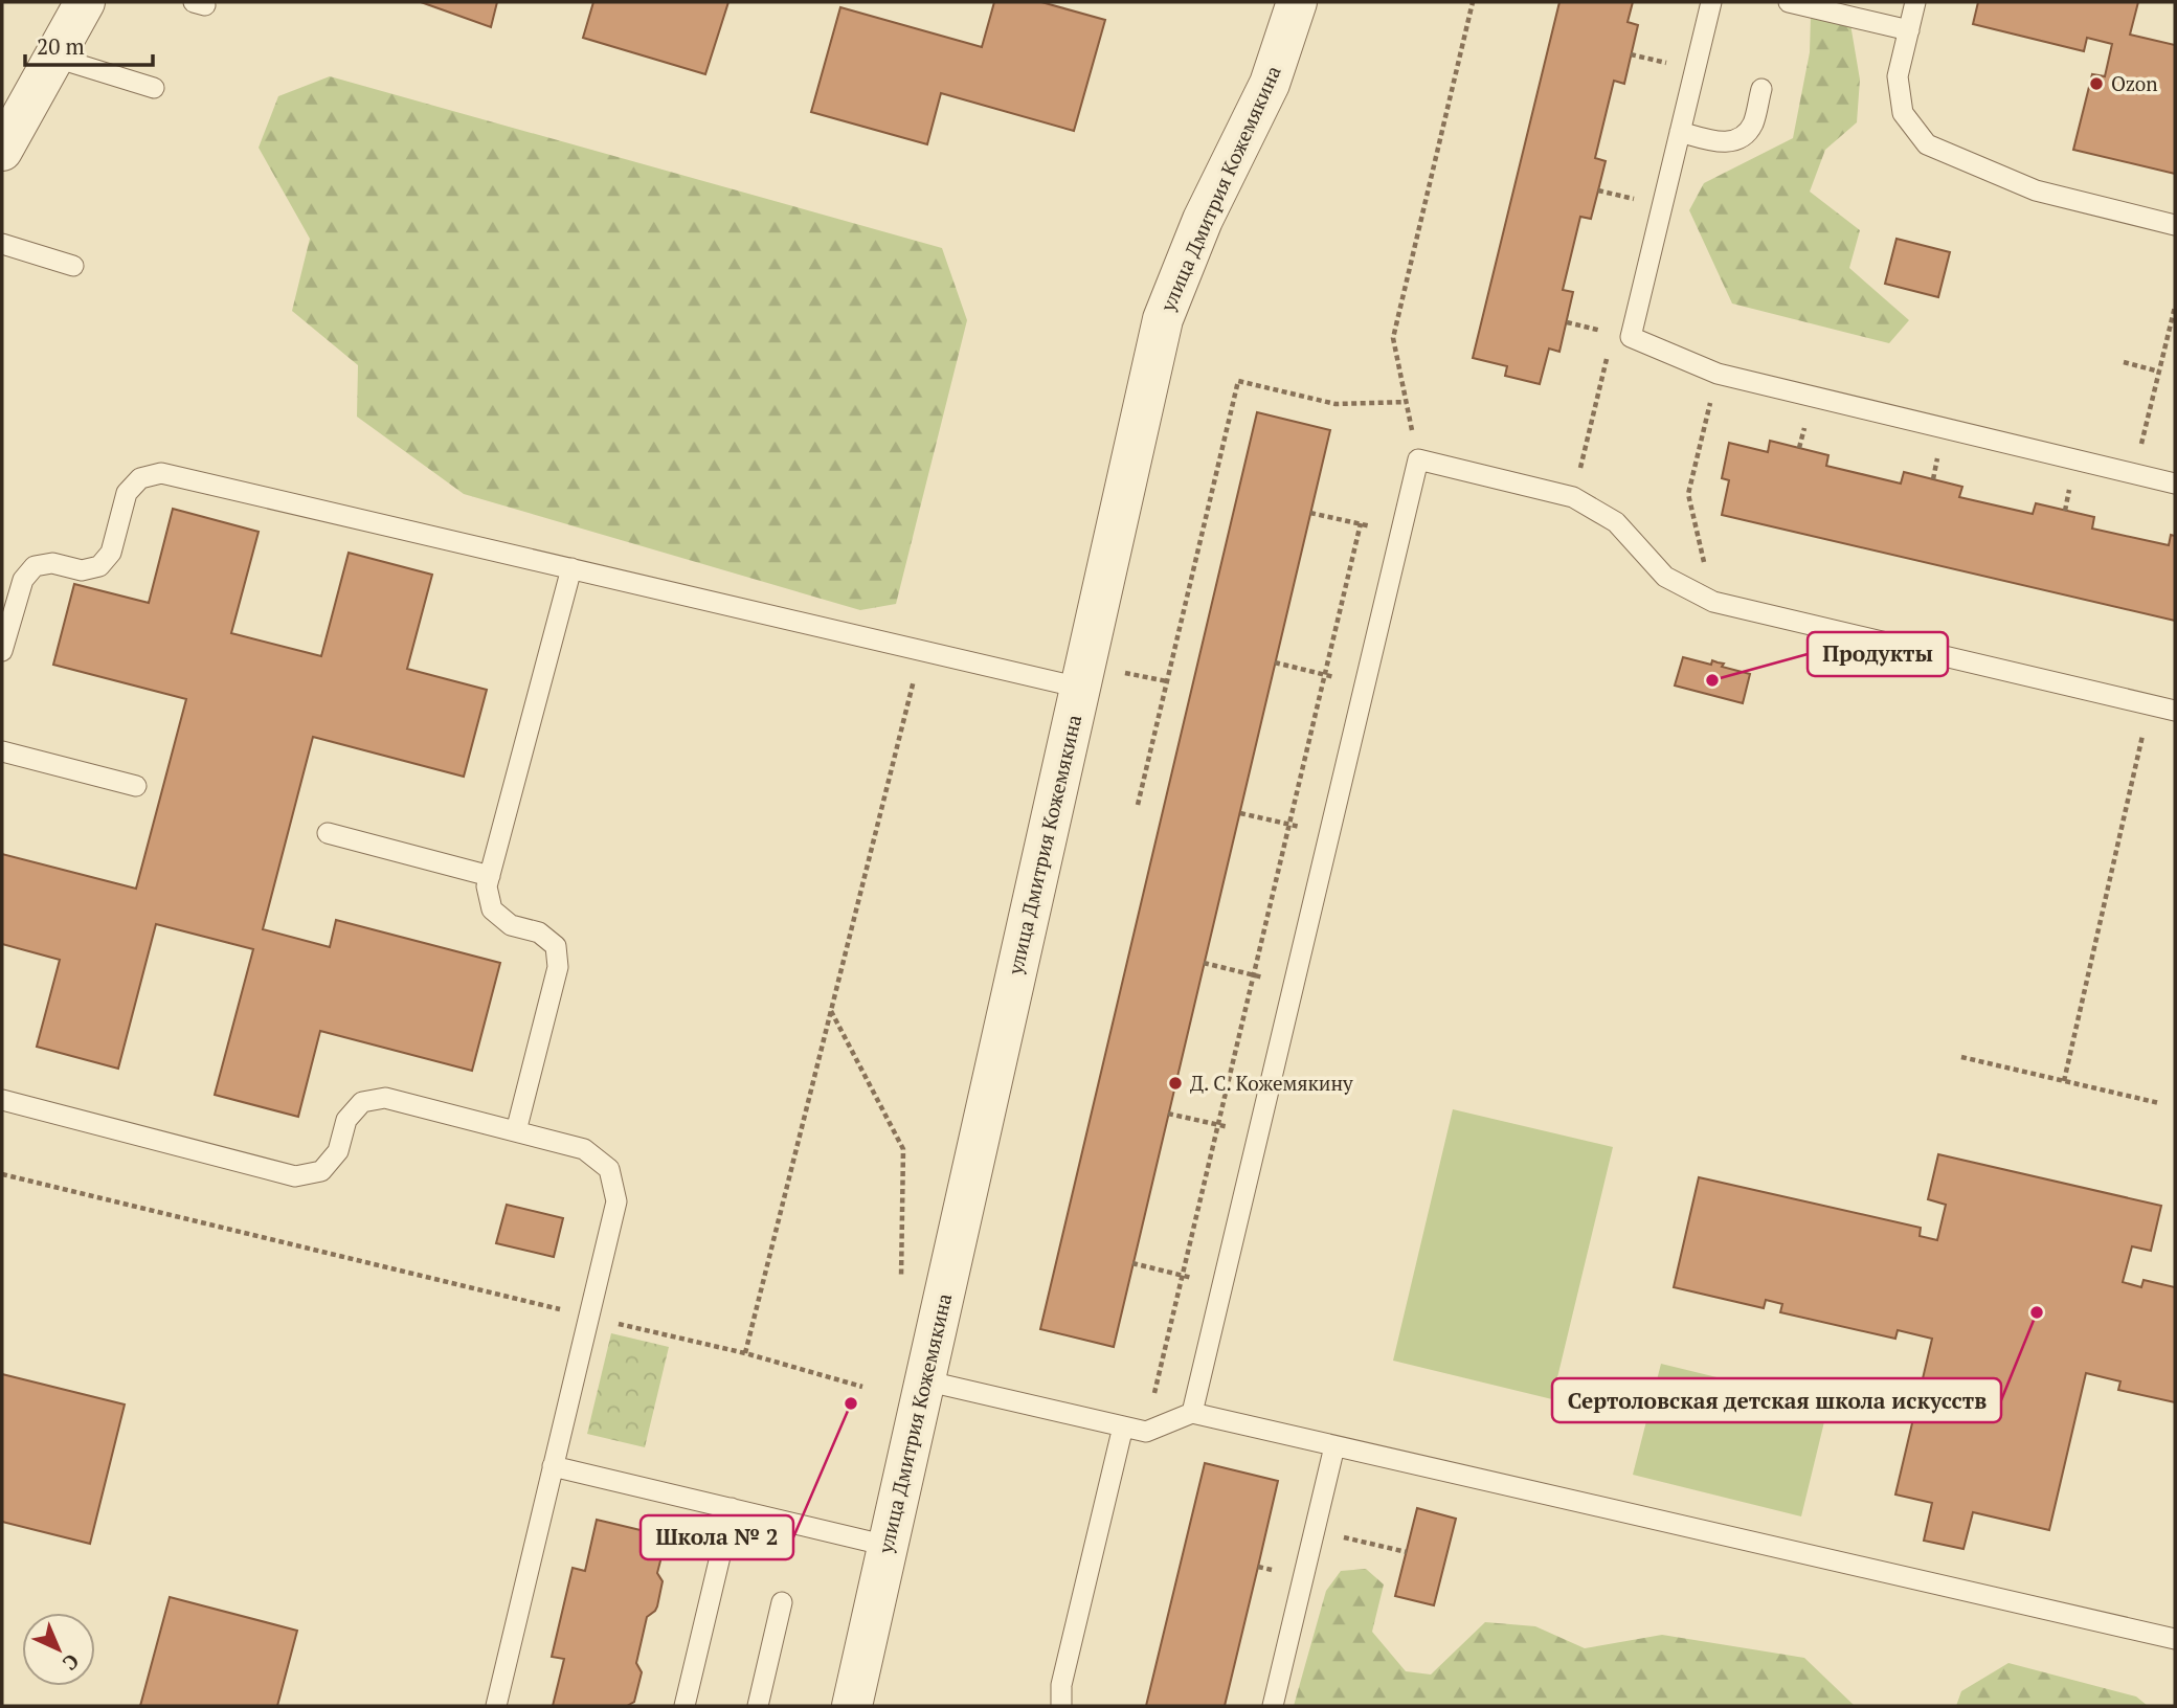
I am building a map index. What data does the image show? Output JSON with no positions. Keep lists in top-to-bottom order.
{
  "streets": {
    "street": ["улица Дмитрия Кожемякина"]
  },
  "places": [
    "Ozon",
    "Продукты",
    "Д. С. Кожемякину",
    "Сертоловская детская школа искусств",
    "Школа № 2"
  ],
  "scale_bar": "20 m",
  "north": "bottom right"
}
